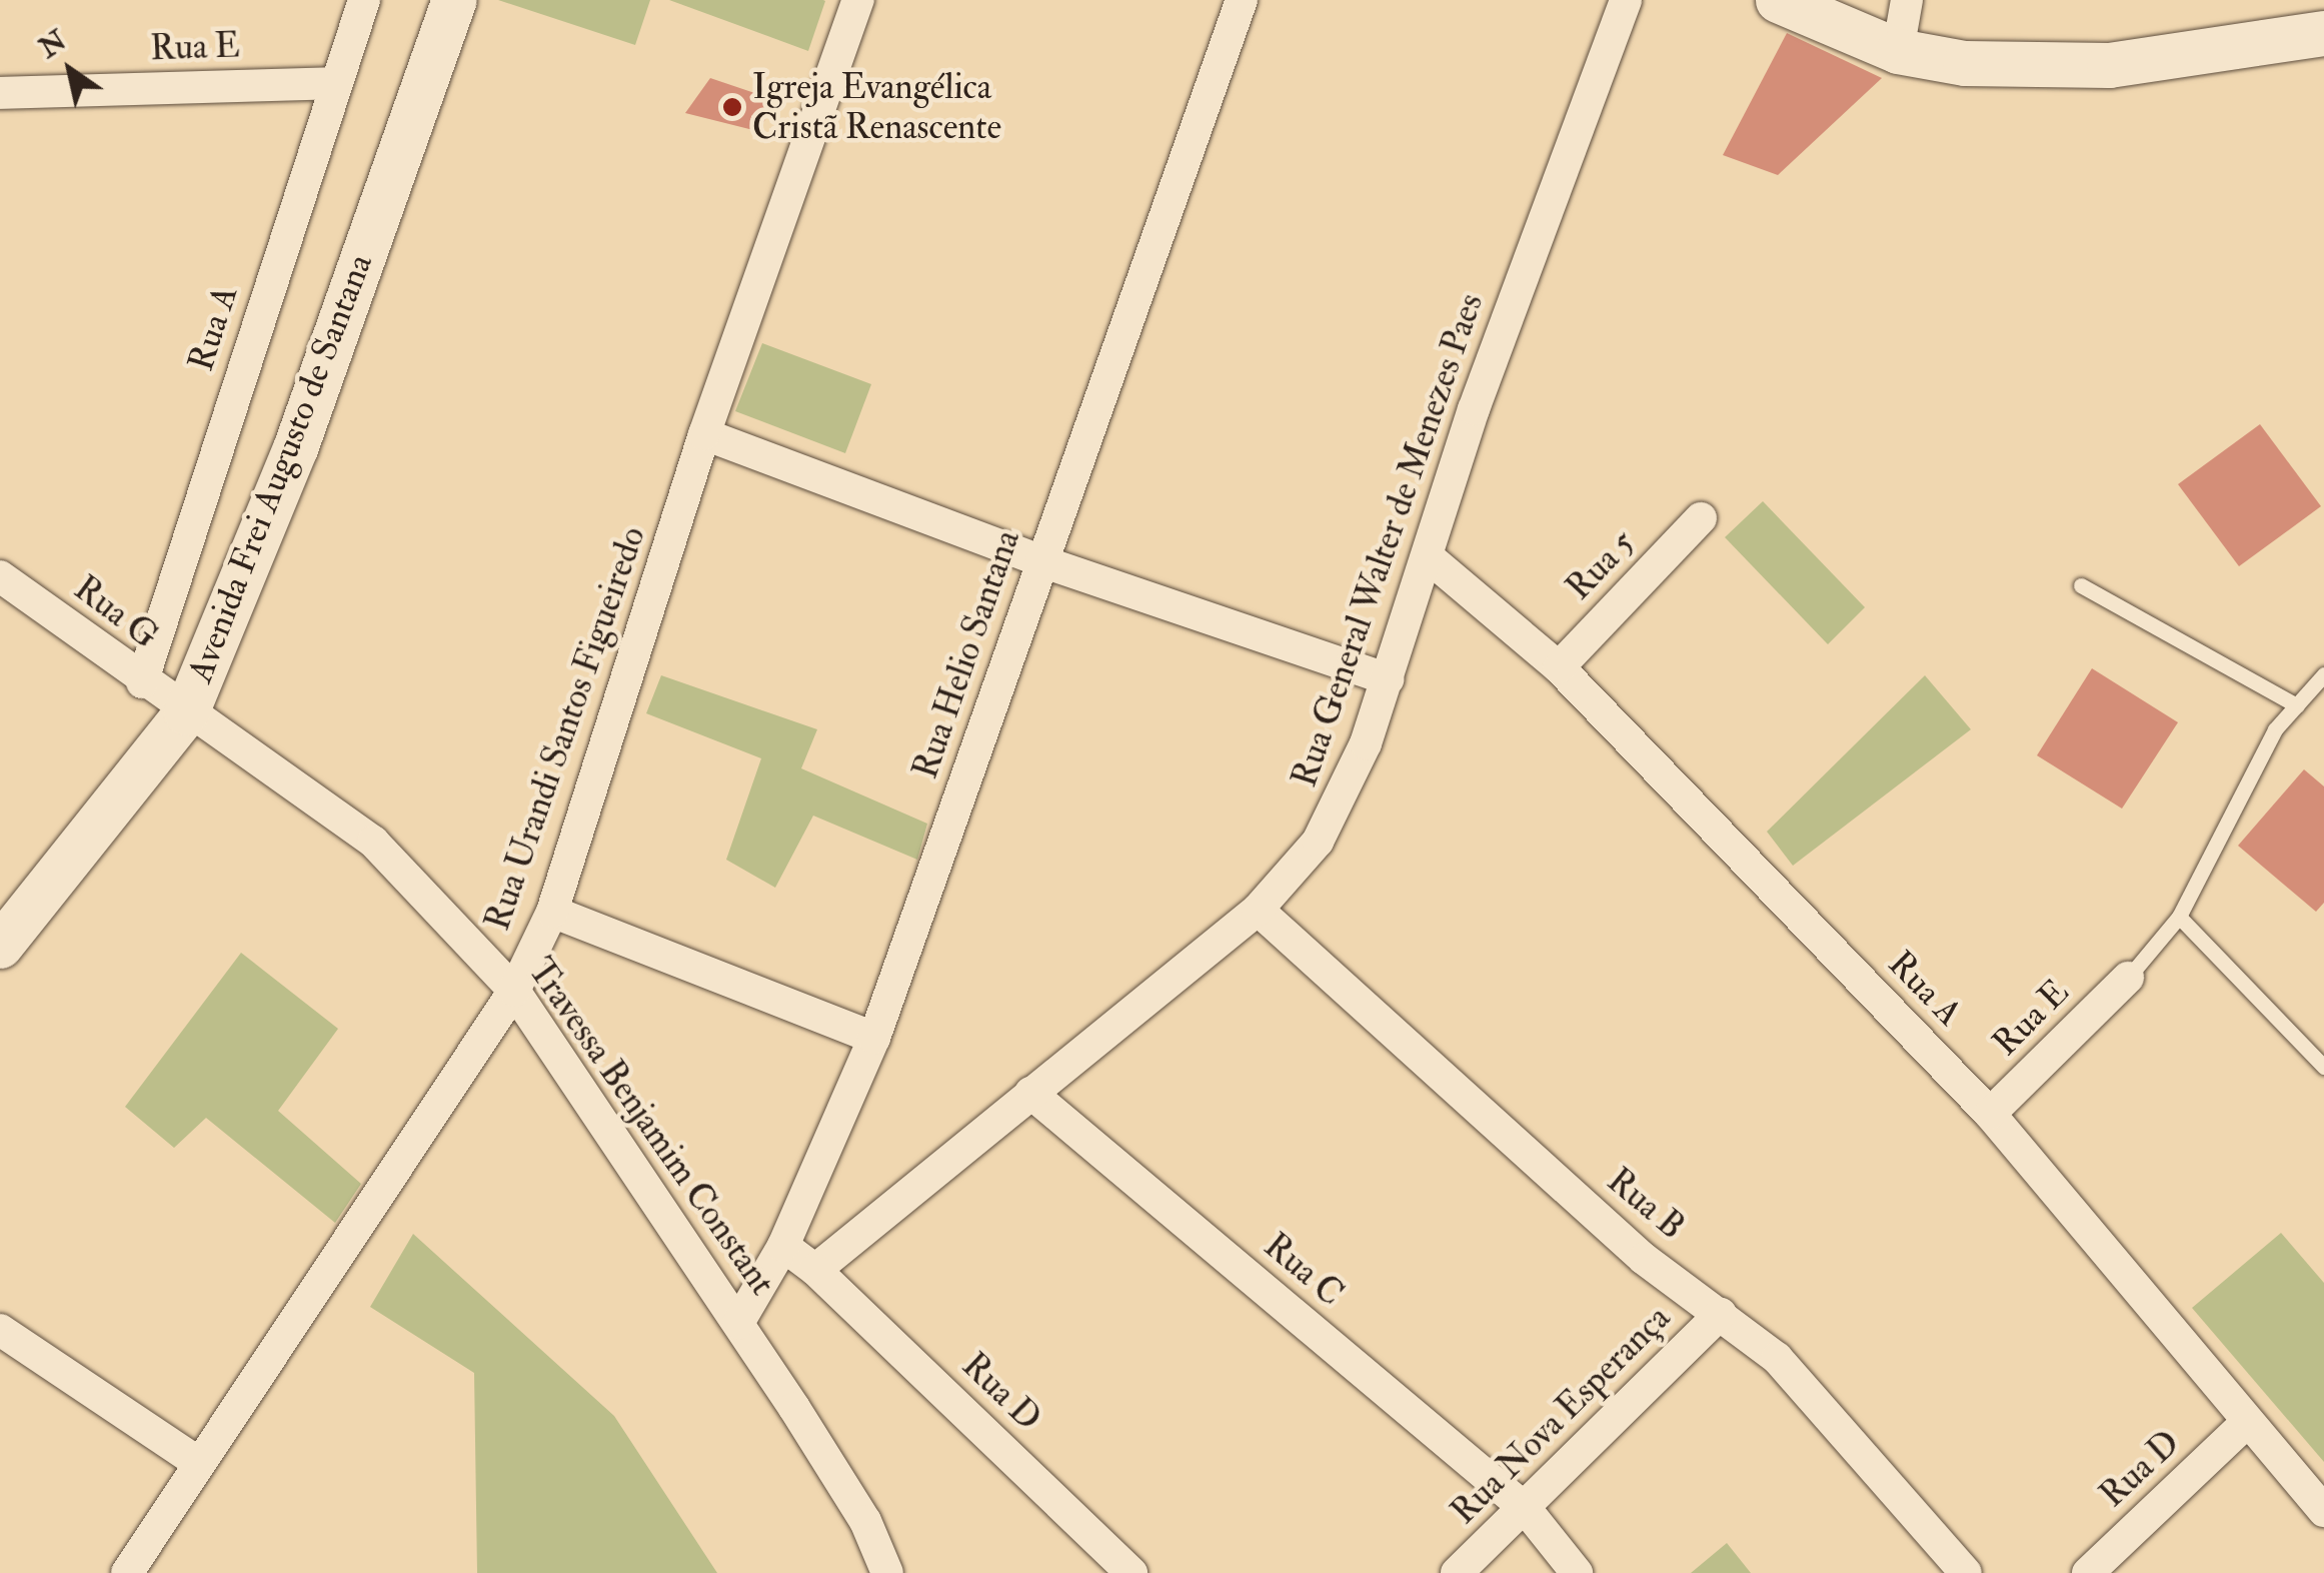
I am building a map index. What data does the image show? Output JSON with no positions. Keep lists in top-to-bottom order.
{
  "streets": {
    "street": [
      "Rua E",
      "Rua A",
      "Avenida Frei Augusto de Santana",
      "Rua General Walter de Menezes Paes",
      "Rua 5",
      "Rua G",
      "Rua Helio Santana",
      "Rua Urandi Santos Figueiredo",
      "Travessa Benjamim Constant",
      "Rua B",
      "Rua C",
      "Rua D",
      "Rua Nova Esperança"
    ]
  },
  "crossings": [
    ["Rua E", "Rua A"],
    ["Rua A", "Rua General Walter de Menezes Paes"],
    ["Rua A", "Rua 5"],
    ["Rua A", "Rua G"],
    ["Rua A", "Rua D"],
    ["Avenida Frei Augusto de Santana", "Rua G"],
    ["Avenida Frei Augusto de Santana", "Travessa Benjamim Constant"],
    ["Rua General Walter de Menezes Paes", "Rua B"],
    ["Rua General Walter de Menezes Paes", "Rua C"],
    ["Rua General Walter de Menezes Paes", "Rua D"],
    ["Rua G", "Travessa Benjamim Constant"],
    ["Rua Helio Santana", "Travessa Benjamim Constant"],
    ["Rua Urandi Santos Figueiredo", "Travessa Benjamim Constant"],
    ["Rua B", "Rua Nova Esperança"],
    ["Rua C", "Rua Nova Esperança"]
  ],
  "places": ["Igreja Evangélica Cristã Renascente"],
  "north": "top left"
}
